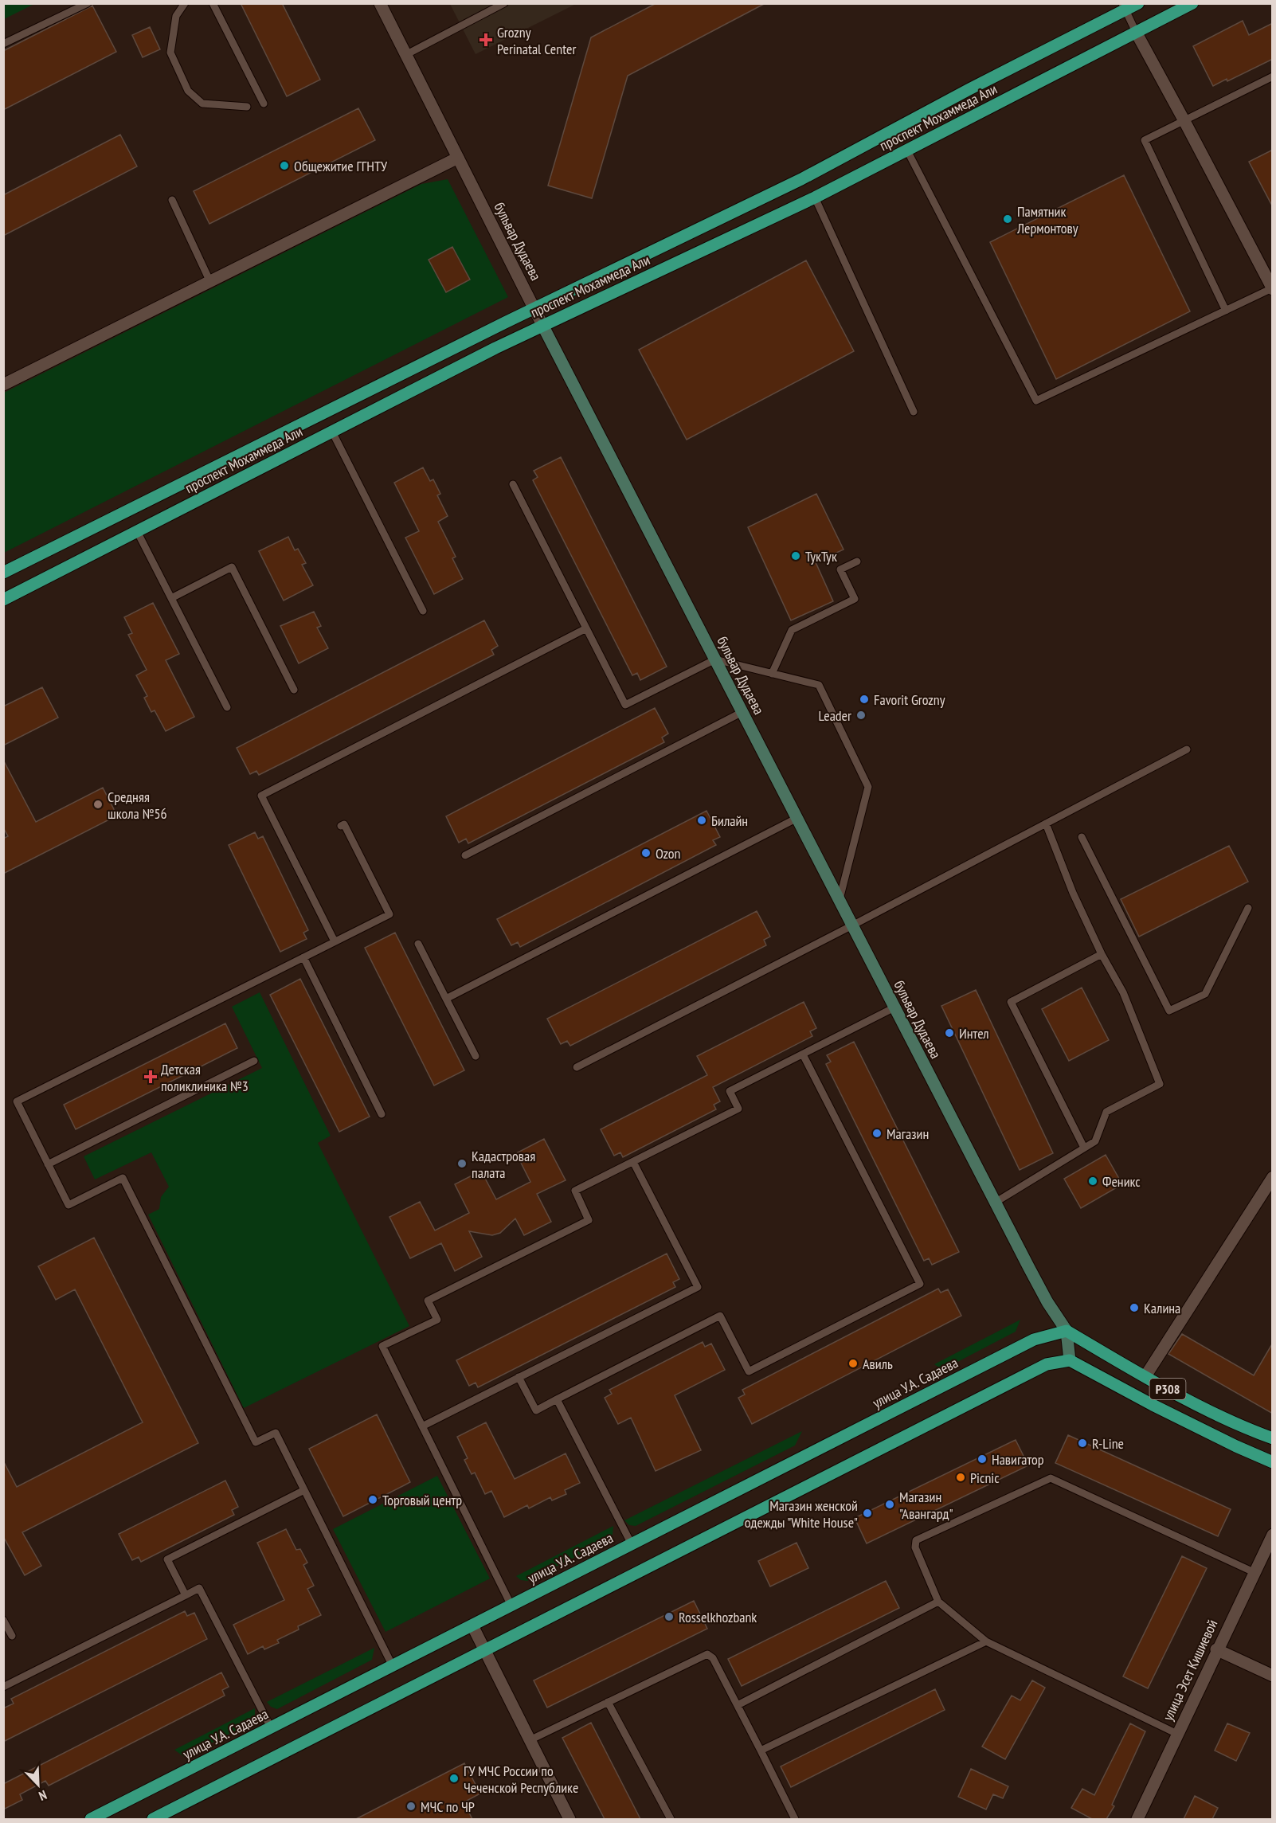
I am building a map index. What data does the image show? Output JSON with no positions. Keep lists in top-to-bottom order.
{
  "streets": {
    "main road": [
      "проспект Мохаммеда Али",
      "бульвар Дудаева",
      "улица У.А. Садаева",
      "P308"
    ],
    "street": ["улица Эсет Кишиевой"]
  },
  "crossings": [
    ["проспект Мохаммеда Али", "бульвар Дудаева"],
    ["бульвар Дудаева", "улица У.А. Садаева"],
    ["бульвар Дудаева", "P308"],
    ["улица У.А. Садаева", "P308"]
  ],
  "places": {
    "health": ["Grozny Perinatal Center", "Детская поликлиника №3"],
    "other": [
      "Общежитие ГГНТУ",
      "Памятник Лермонтову",
      "ТукТук",
      "Favorit Grozny",
      "Leader",
      "Средняя школа №56",
      "Билайн",
      "Ozon",
      "Интел",
      "Магазин",
      "Кадастровая палата",
      "Феникс",
      "Калина",
      "Авиль",
      "R-Line",
      "Навигатор",
      "Picnic",
      "Торговый центр",
      "Магазин \"Авангард\"",
      "Магазин женской одежды \"White House\"",
      "Rosselkhozbank",
      "ГУ МЧС России по Чеченской Республике",
      "МЧС по ЧР"
    ]
  },
  "north": "bottom right"
}
